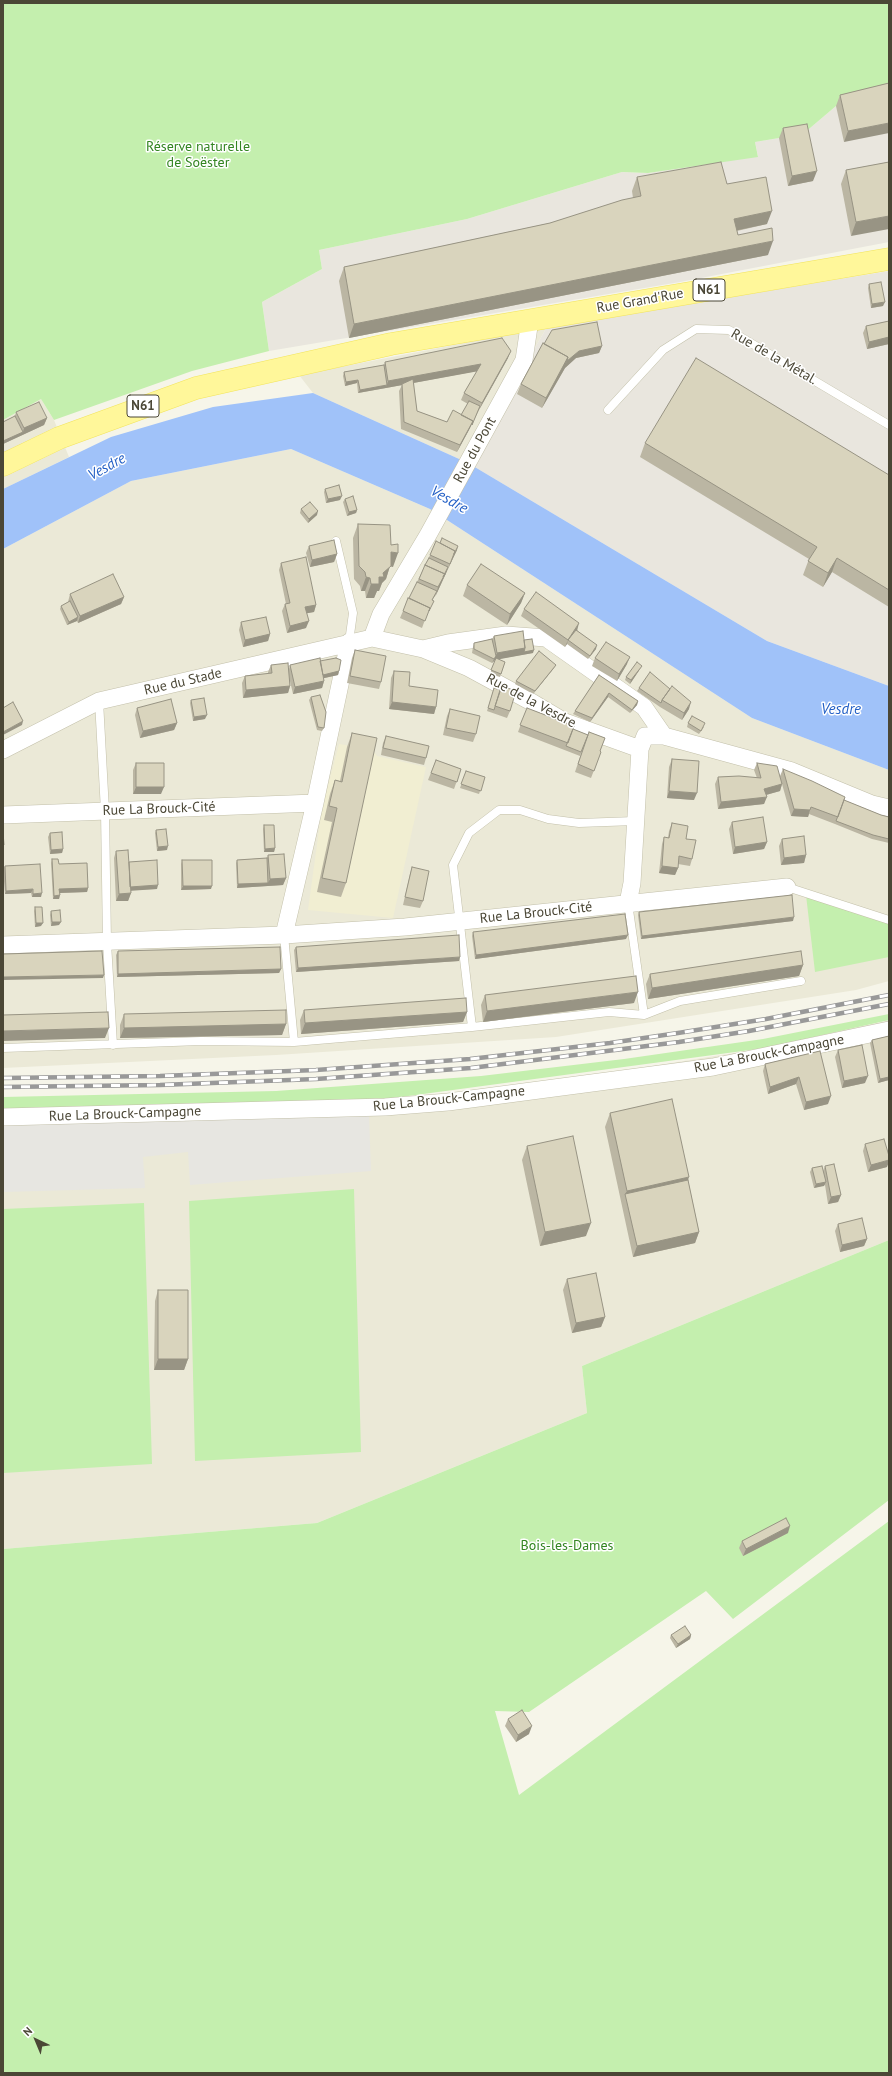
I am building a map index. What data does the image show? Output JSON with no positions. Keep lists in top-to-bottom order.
{
  "streets": {
    "main road": ["N61", "Rue Grand'Rue"],
    "street": [
      "Rue du Pont",
      "Rue du Stade",
      "Rue de la Vesdre",
      "Rue La Brouck-Cité",
      "Rue La Brouck-Campagne"
    ],
    "lane": ["Rue de la Métal."]
  },
  "crossings": [
    ["Rue Grand'Rue", "Rue du Pont"],
    ["Rue du Pont", "Rue du Stade"],
    ["Rue du Pont", "Rue de la Vesdre"],
    ["Rue du Stade", "Rue de la Vesdre"]
  ],
  "water": ["Vesdre"],
  "parks": ["Réserve naturelle de Soëster", "Bois-les-Dames"],
  "north": "top left"
}
